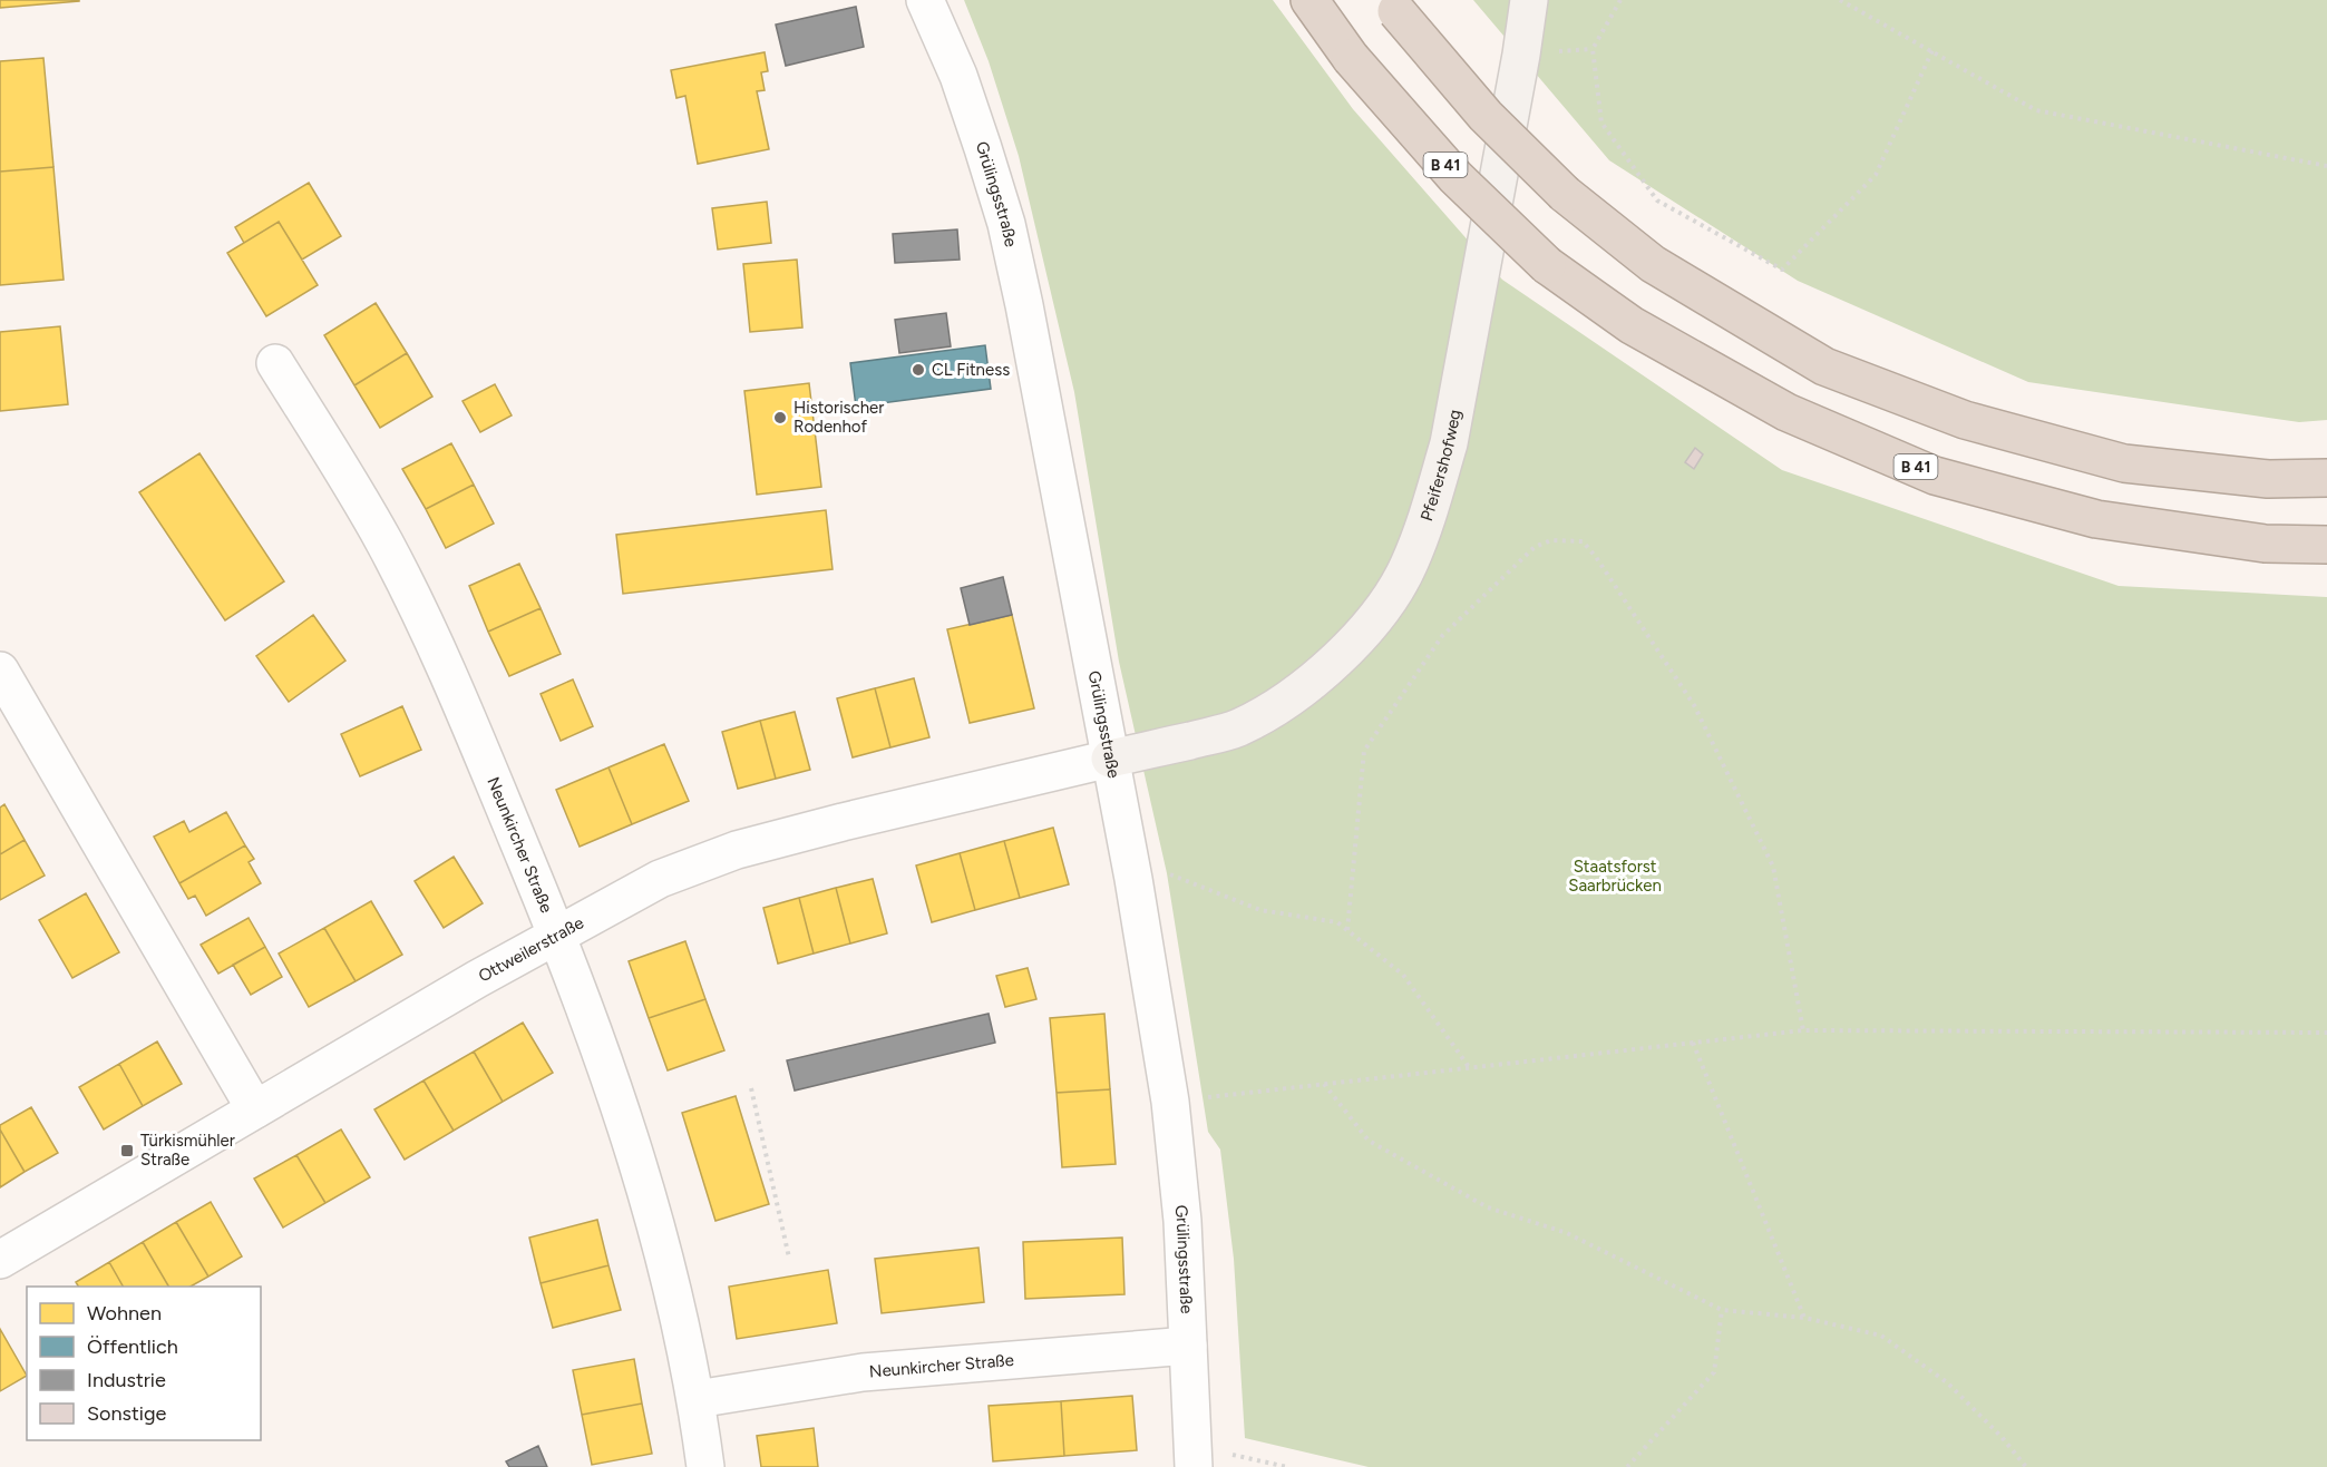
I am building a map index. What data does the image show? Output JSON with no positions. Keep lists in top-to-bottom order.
{
  "streets": {
    "highway": ["B 41"],
    "street": [
      "Grülingsstraße",
      "Pfeifershofweg",
      "Neunkircher Straße",
      "Ottweilerstraße"
    ]
  },
  "crossings": [
    ["Grülingsstraße", "Pfeifershofweg"],
    ["Grülingsstraße", "Neunkircher Straße"],
    ["Grülingsstraße", "Ottweilerstraße"],
    ["Pfeifershofweg", "Ottweilerstraße"],
    ["Neunkircher Straße", "Ottweilerstraße"]
  ],
  "parks": ["Staatsforst Saarbrücken"],
  "places": {
    "other": ["CL Fitness", "Historischer Rodenhof"],
    "transit": ["Türkismühler Straße"]
  },
  "legend": [
    "Wohnen",
    "Öffentlich",
    "Industrie",
    "Sonstige"
  ]
}
